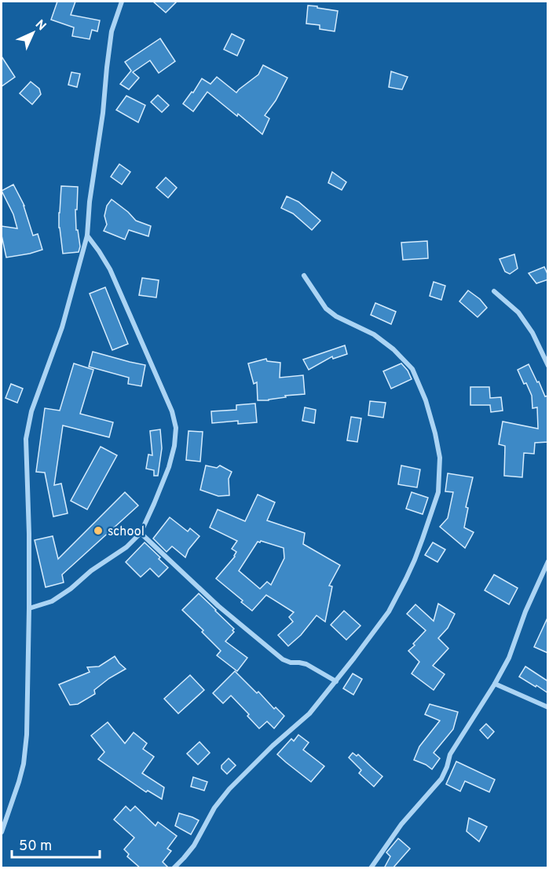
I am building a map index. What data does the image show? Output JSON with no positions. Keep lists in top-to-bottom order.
{
  "places": ["school"],
  "scale_bar": "50 m",
  "north": "top right"
}
